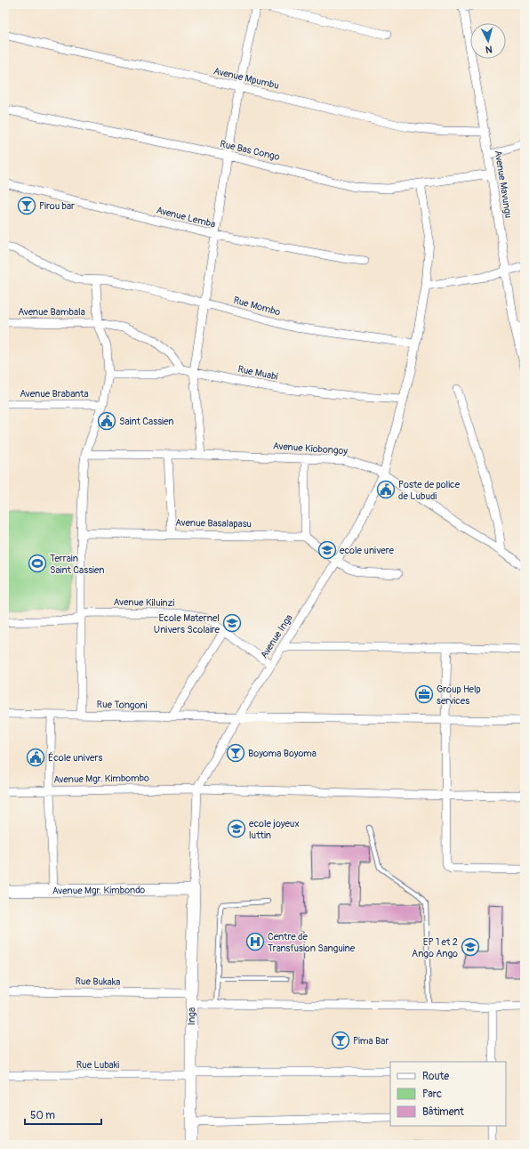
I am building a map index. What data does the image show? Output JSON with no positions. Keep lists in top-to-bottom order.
{
  "streets": {
    "street": [
      "Avenue Mpumbu",
      "Rue Bas Congo",
      "Avenue Mavungu",
      "Avenue Lemba",
      "Rue Mombo",
      "Avenue Bambala",
      "Rue Muabi",
      "Avenue Brabanta",
      "Avenue Kiobongoy",
      "Avenue Basalapasu",
      "Avenue Kiluinzi",
      "Avenue Inga",
      "Rue Tongoni",
      "Avenue Mgr. Kimbombo",
      "Avenue Mgr. Kimbondo",
      "Rue Bukaka",
      "Inga",
      "Rue Lubaki"
    ]
  },
  "crossings": [
    ["Avenue Mpumbu", "Avenue Mavungu"],
    ["Rue Bas Congo", "Avenue Mavungu"],
    ["Rue Bas Congo", "Avenue Inga"],
    ["Rue Mombo", "Avenue Inga"],
    ["Avenue Bambala", "Rue Muabi"],
    ["Rue Muabi", "Avenue Inga"],
    ["Avenue Kiobongoy", "Avenue Inga"],
    ["Avenue Kiluinzi", "Avenue Inga"],
    ["Avenue Inga", "Rue Tongoni"],
    ["Avenue Inga", "Avenue Mgr. Kimbombo"],
    ["Avenue Inga", "Avenue Mgr. Kimbondo"],
    ["Avenue Inga", "Inga"],
    ["Avenue Mgr. Kimbondo", "Inga"],
    ["Rue Bukaka", "Inga"],
    ["Inga", "Rue Lubaki"]
  ],
  "places": {
    "bar": ["Pirou bar", "Boyoma Boyoma", "Pima Bar"],
    "public building": ["Saint Cassien", "Poste de police de Lubudi", "École univers"],
    "school or university": [
      "ecole univere",
      "Ecole Maternel Univers Scolaire",
      "ecole joyeux luttin",
      "EP 1 et 2 Ango Ango"
    ],
    "sports": ["Terrain Saint Cassien"],
    "office": ["Group Help services"],
    "hospital": ["Centre de Transfusion Sanguine"]
  },
  "legend": ["Route", "Parc", "Bâtiment"],
  "scale_bar": "50 m",
  "north": "bottom"
}
